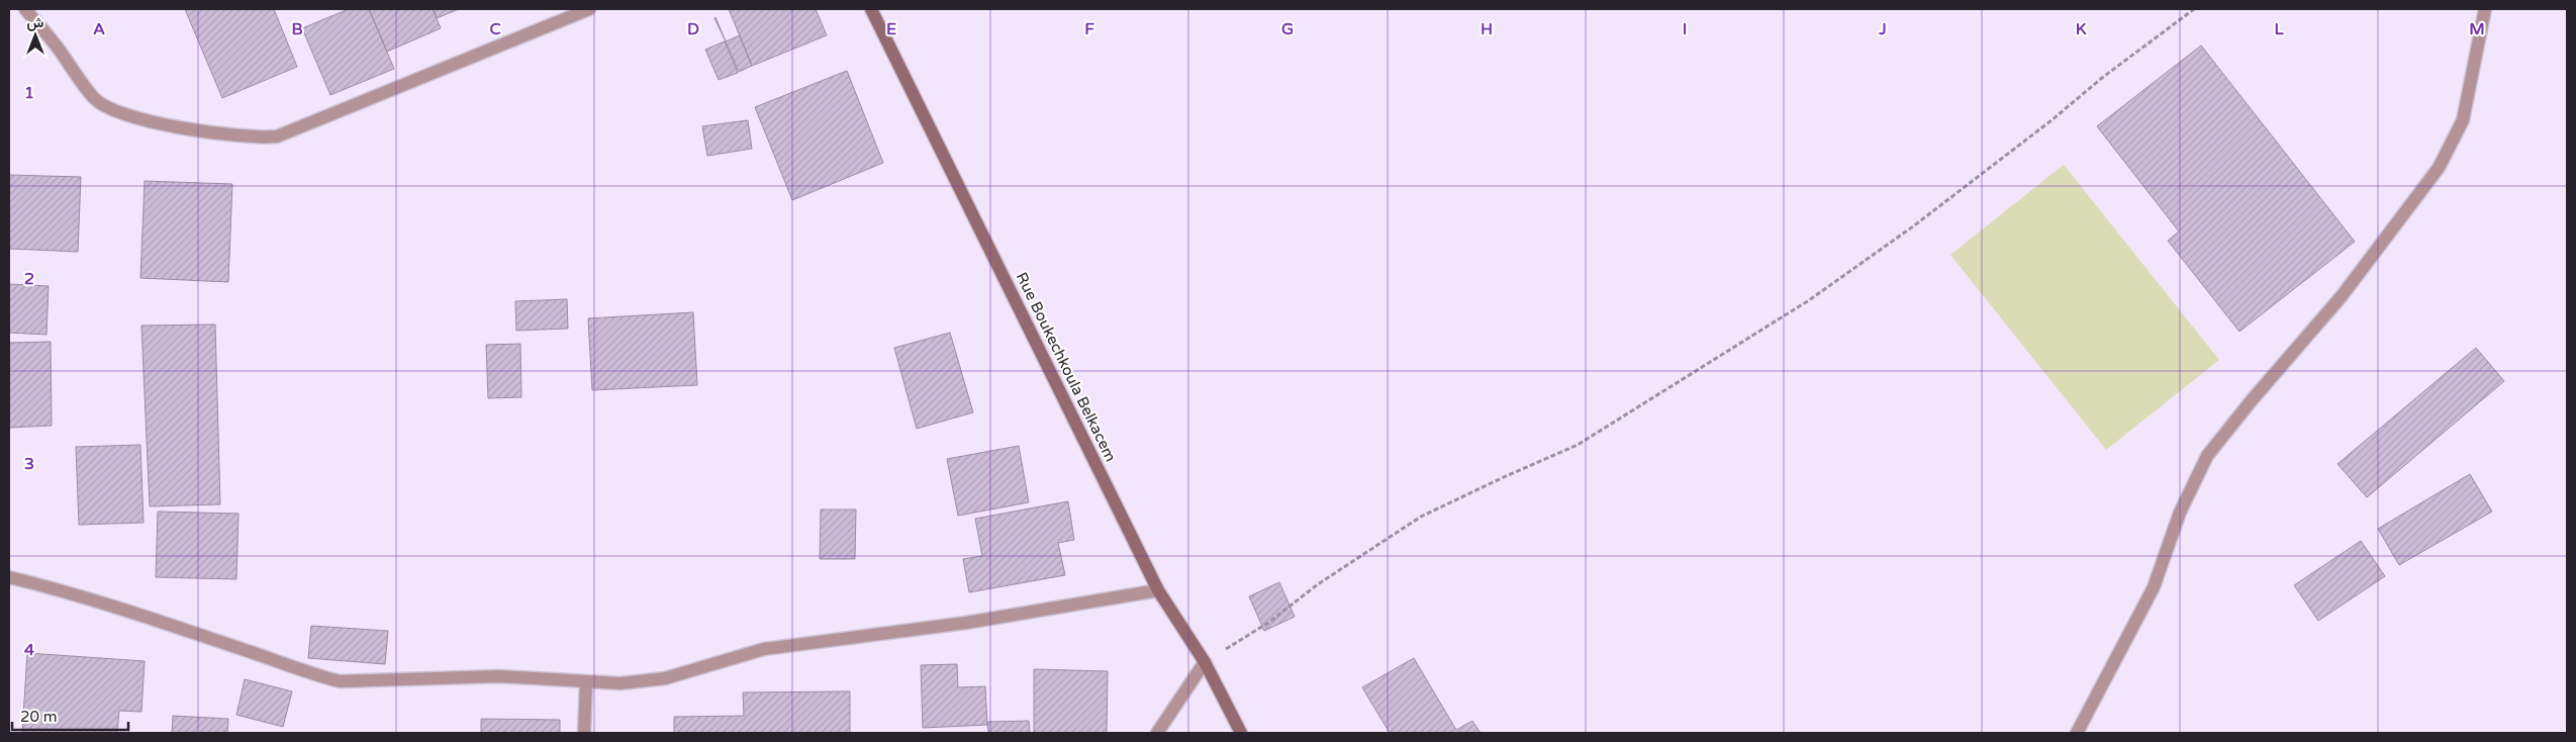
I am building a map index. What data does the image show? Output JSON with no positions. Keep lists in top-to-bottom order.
{
  "streets": {
    "street": ["Rue Boukechkoula Belkacem"]
  },
  "scale_bar": "20 m",
  "north": "top",
  "grid": {
    "columns": [
      "A",
      "B",
      "C",
      "D",
      "E",
      "F",
      "G",
      "H",
      "I",
      "J",
      "K",
      "L",
      "M"
    ],
    "rows": [
      "1",
      "2",
      "3",
      "4"
    ]
  }
}
